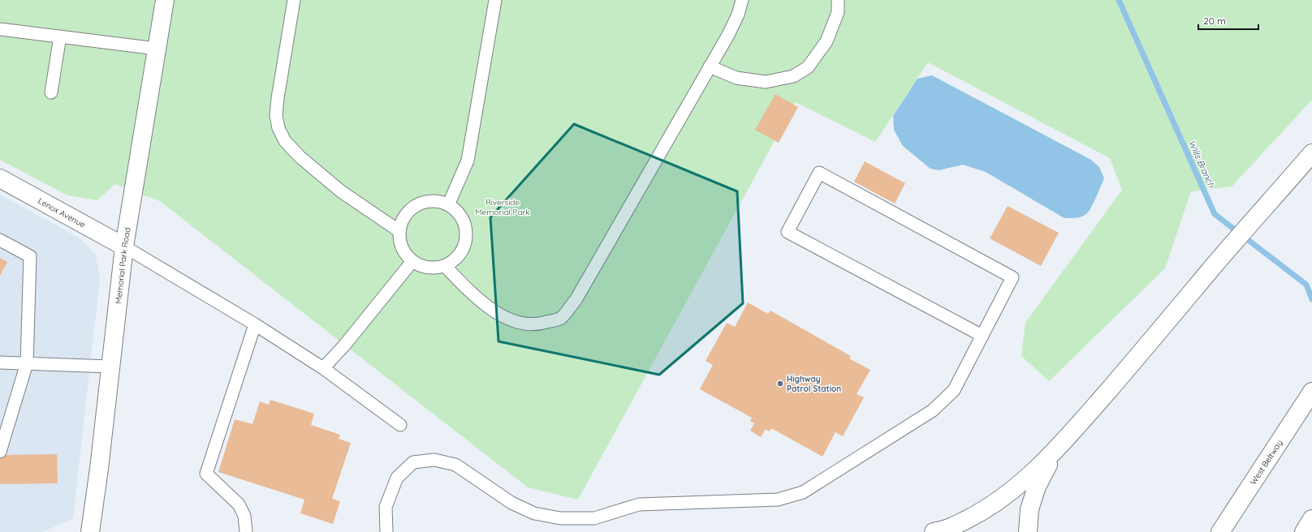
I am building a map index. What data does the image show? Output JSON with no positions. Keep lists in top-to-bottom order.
{
  "streets": {
    "main road": ["Lenox Avenue", "Memorial Park Road", "West Beltway"]
  },
  "crossings": [
    ["Lenox Avenue", "Memorial Park Road"]
  ],
  "water": ["Wills Branch"],
  "parks": ["Riverside Memorial Park"],
  "places": ["Highway Patrol Station"],
  "scale_bar": "20 m"
}
